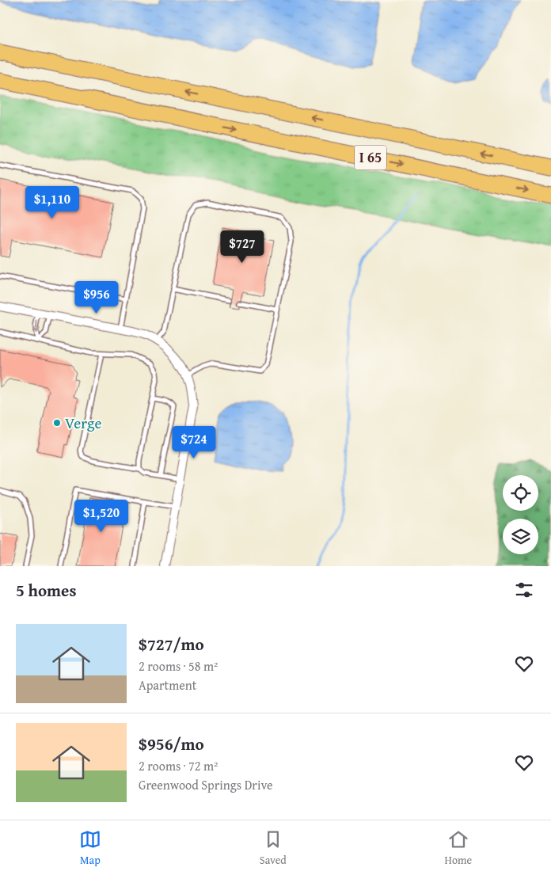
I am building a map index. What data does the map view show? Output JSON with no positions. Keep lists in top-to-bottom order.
{
  "streets": {
    "highway": ["I 65"]
  },
  "places": ["Verge"],
  "page": {
    "price": [
      "$1,110",
      "$727",
      "$956",
      "$724",
      "$1,520"
    ],
    "heading": "5 homes",
    "list": [
      {
        "name": "$727/mo",
        "note": "2 rooms · 58 m² · Apartment"
      },
      {
        "name": "$956/mo",
        "note": "2 rooms · 72 m² · Greenwood Springs Drive"
      }
    ],
    "tabs": ["Map", "Saved", "Home"]
  }
}
